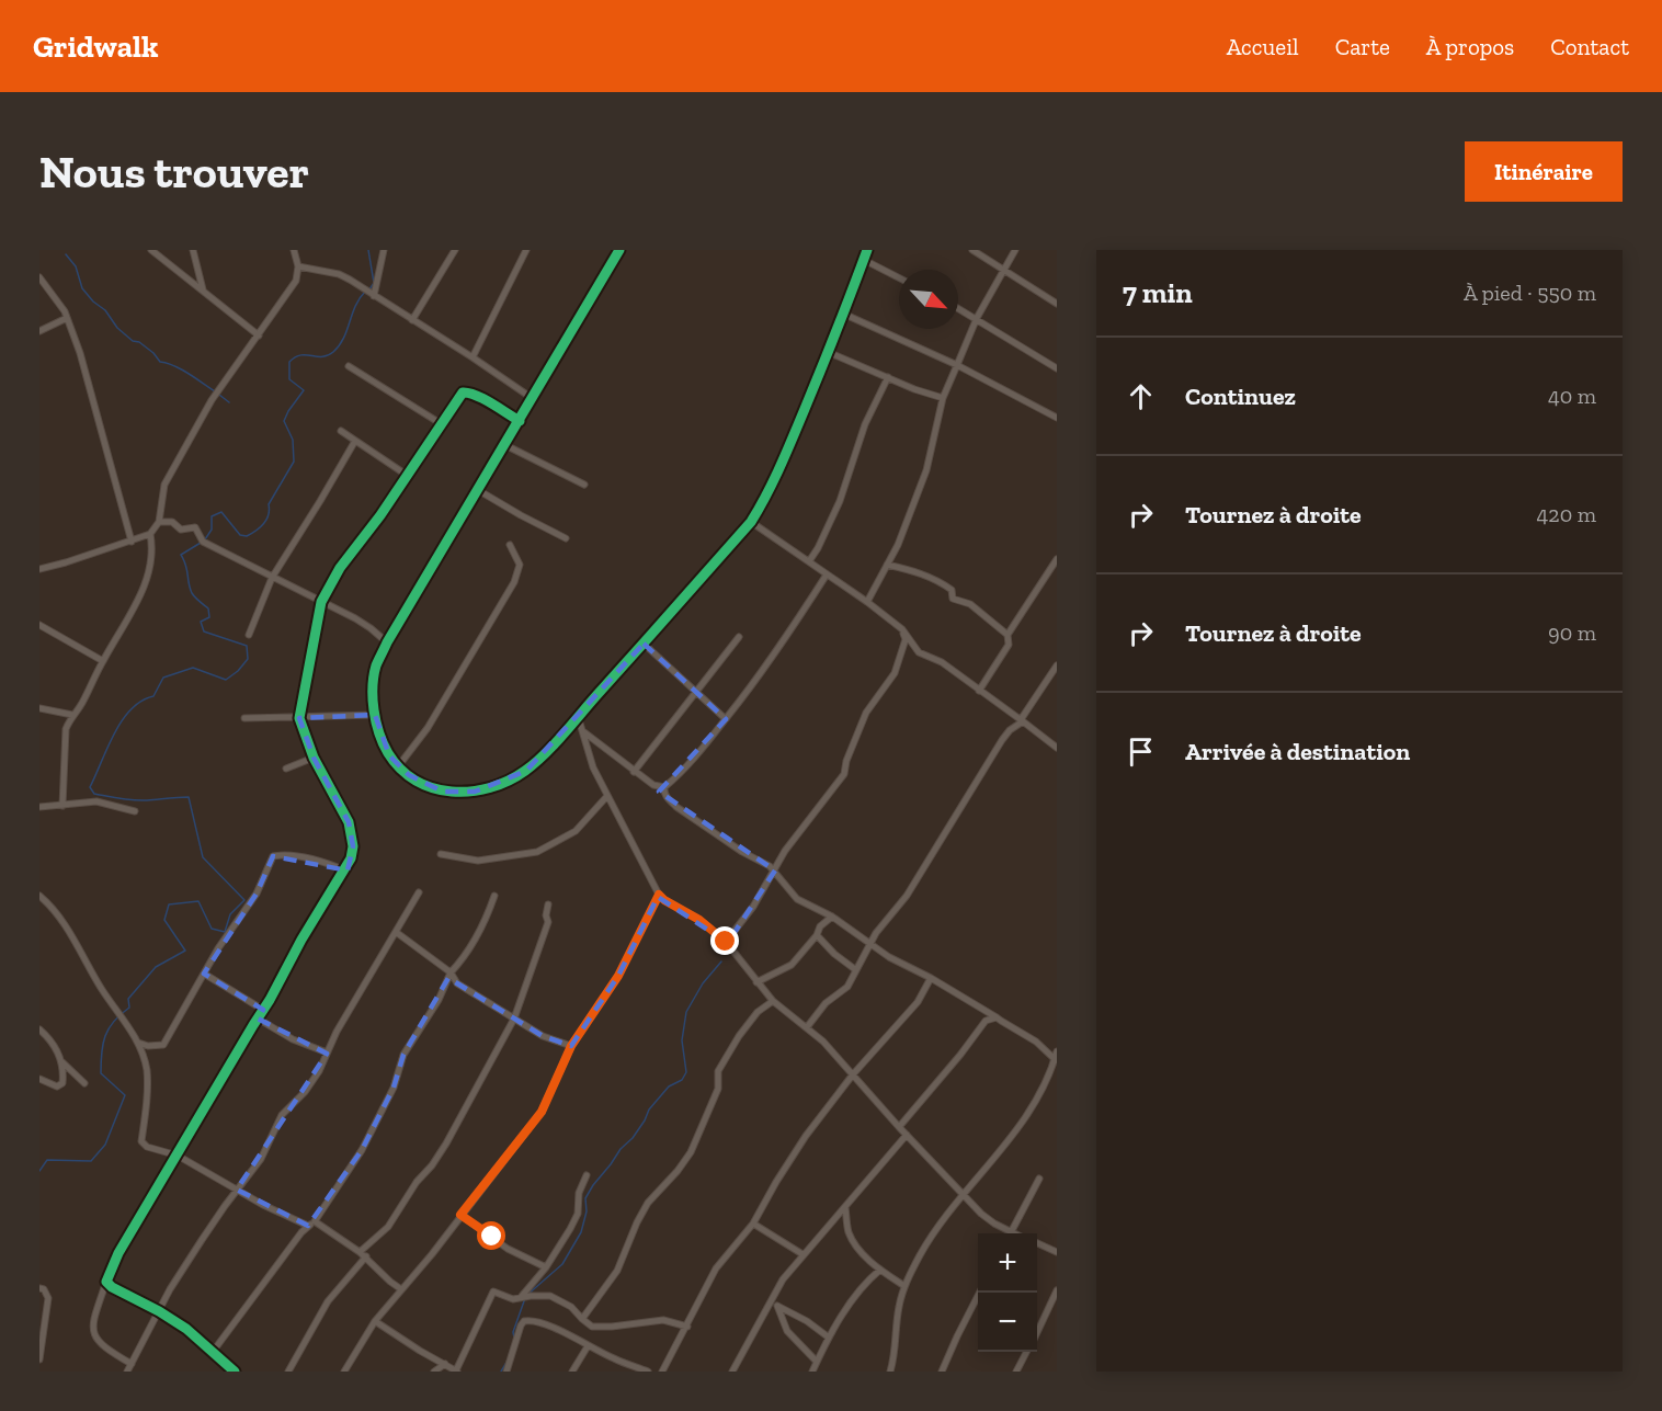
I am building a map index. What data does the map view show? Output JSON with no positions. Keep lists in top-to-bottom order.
{
  "north": "bottom right",
  "page": {
    "header": "Gridwalk",
    "nav": [
      "Accueil",
      "Carte",
      "À propos",
      "Contact"
    ],
    "buttons": "Itinéraire",
    "title": "Nous trouver",
    "heading": ["7 min", "À pied · 550 m"],
    "list": [
      ["Continuez", "40 m"],
      ["Tournez à droite", "420 m"],
      ["Tournez à droite", "90 m"],
      "Arrivée à destination"
    ],
    "map_buttons": ["+", "−"]
  }
}
